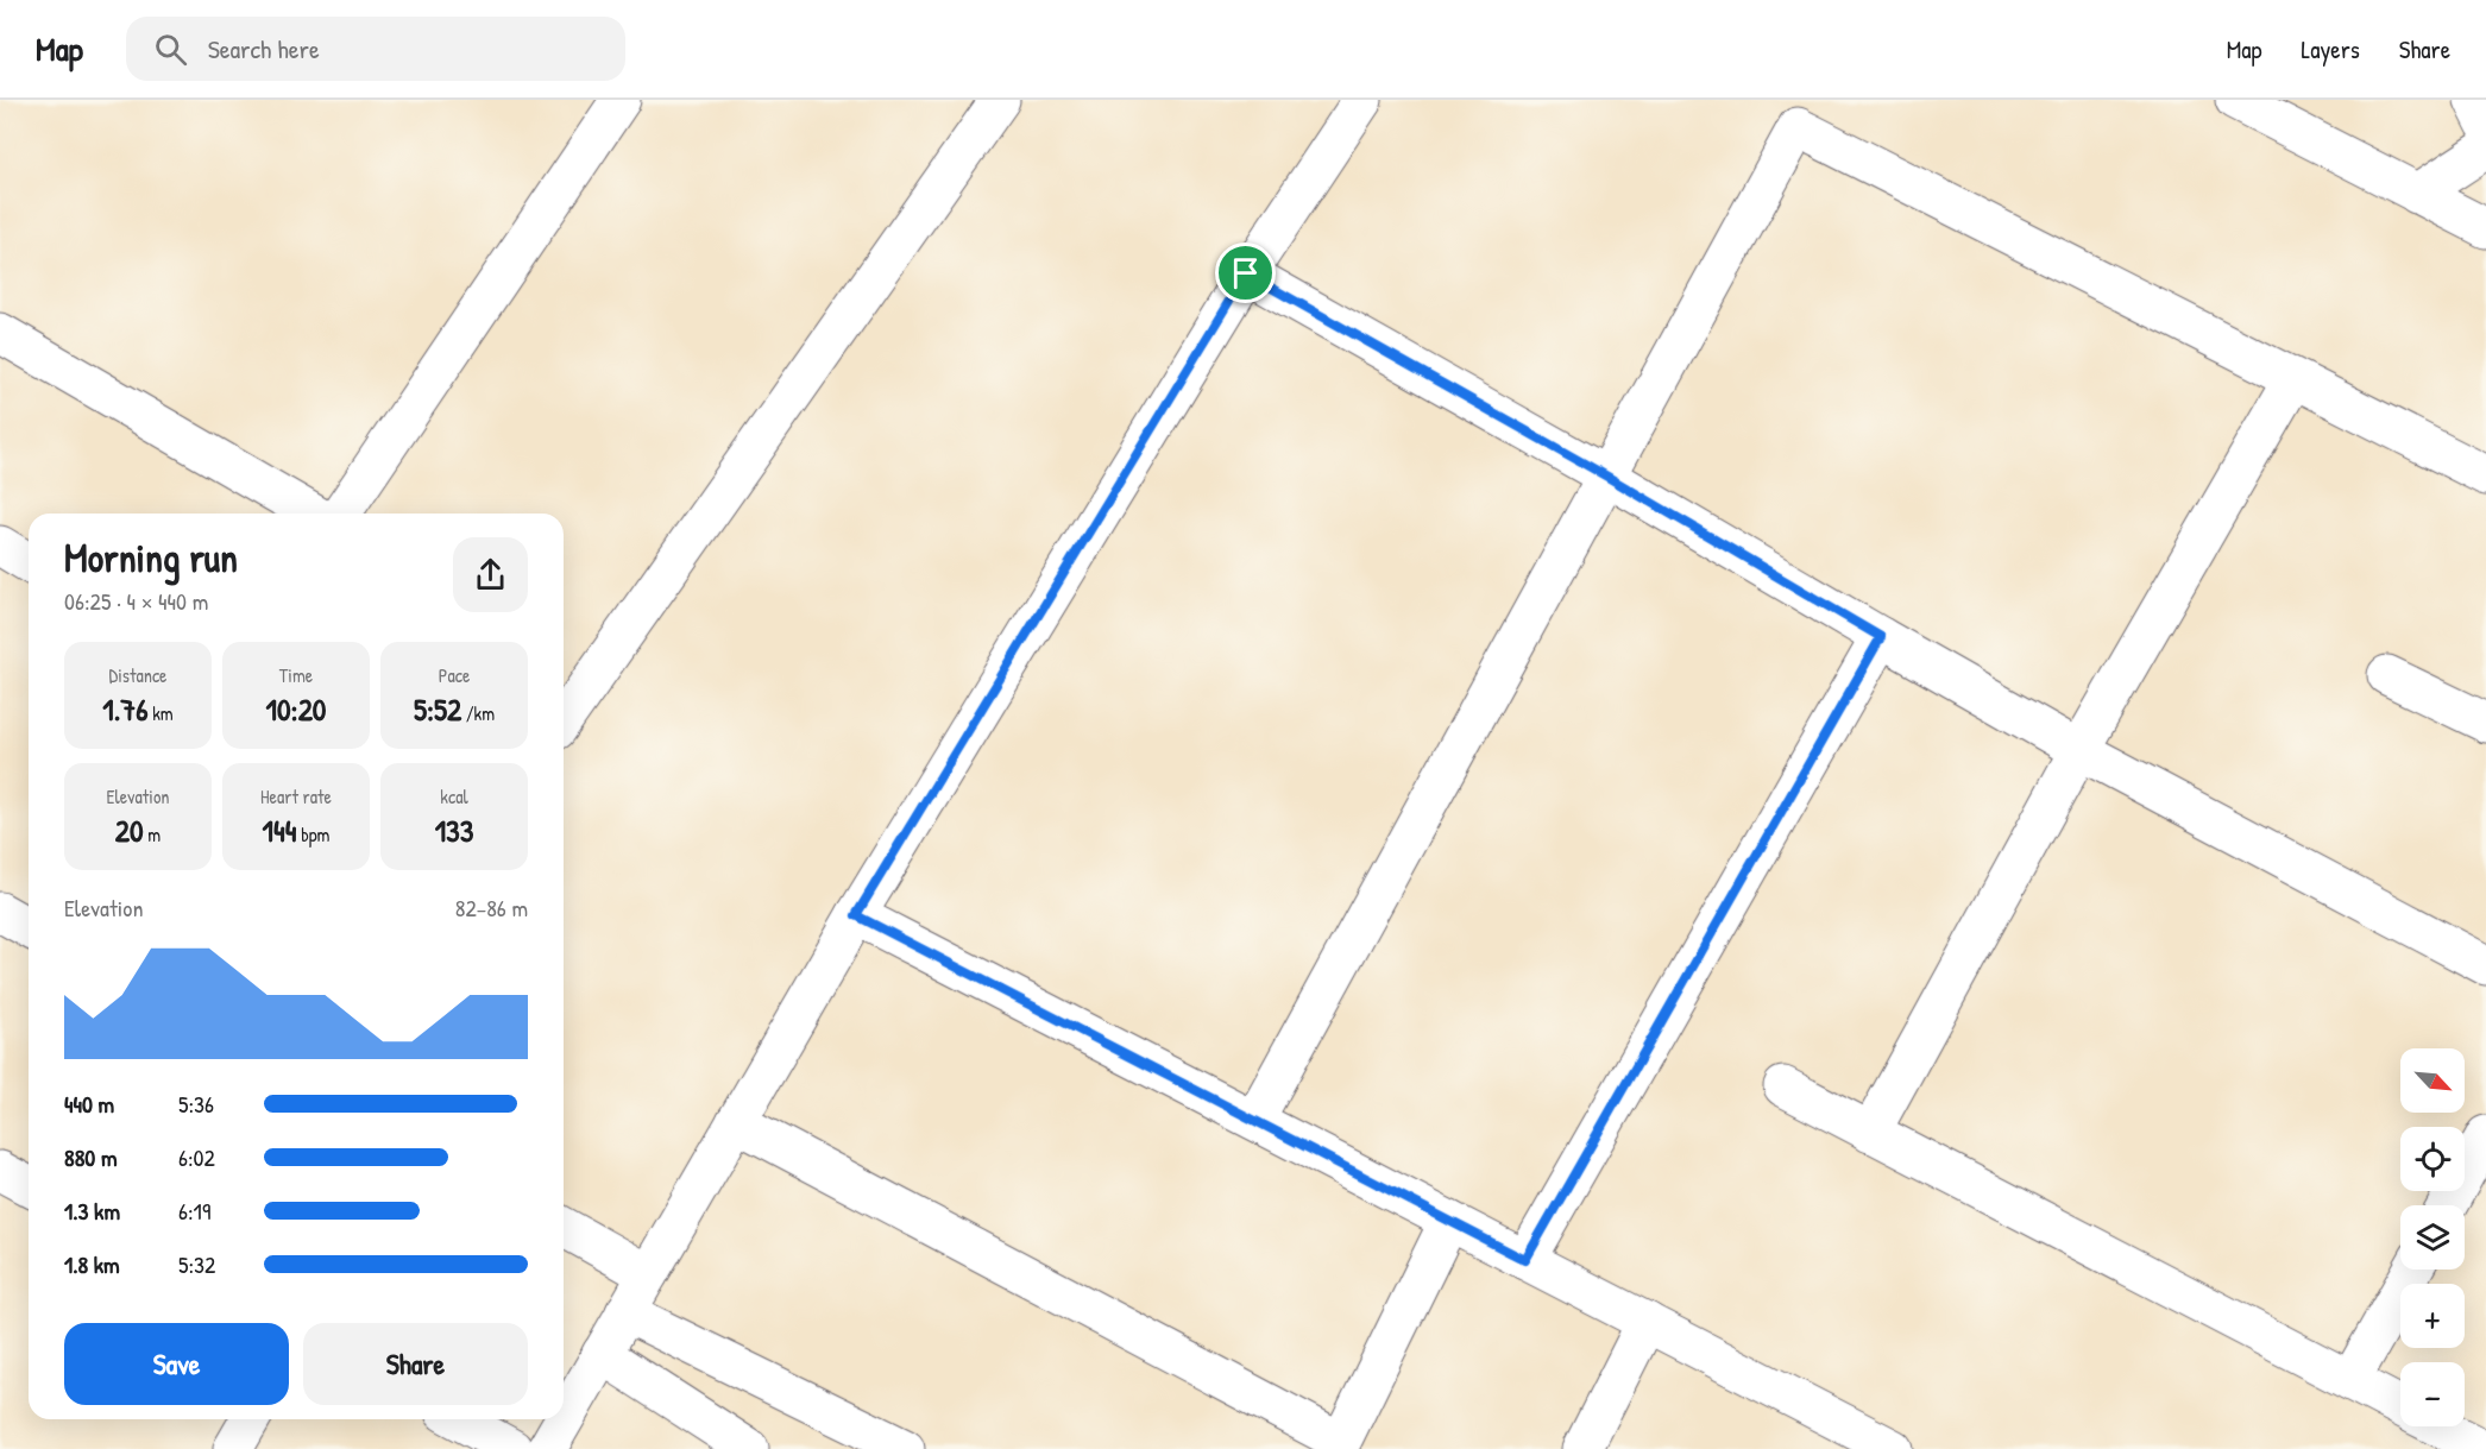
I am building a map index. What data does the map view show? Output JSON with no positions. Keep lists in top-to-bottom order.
{
  "north": "bottom right",
  "page": {
    "header": "Map",
    "search": "Search here",
    "nav": ["Map", "Layers", "Share"],
    "heading": ["Morning run", "06:25 · 4 × 440 m"],
    "stats": [
      ["Distance", "1.76 km"],
      ["Time", "10:20"],
      ["Pace", "5:52 /km"],
      ["Elevation", "20 m"],
      ["Heart rate", "144 bpm"],
      ["kcal", "133"]
    ],
    "chart": ["Elevation", "82–86 m"],
    "map_buttons": ["+", "−"],
    "list": [
      {
        "name": "440 m",
        "note": "5:36"
      },
      {
        "name": "880 m",
        "note": "6:02"
      },
      {
        "name": "1.3 km",
        "note": "6:19"
      },
      {
        "name": "1.8 km",
        "note": "5:32"
      }
    ],
    "buttons": ["Save", "Share"]
  }
}
